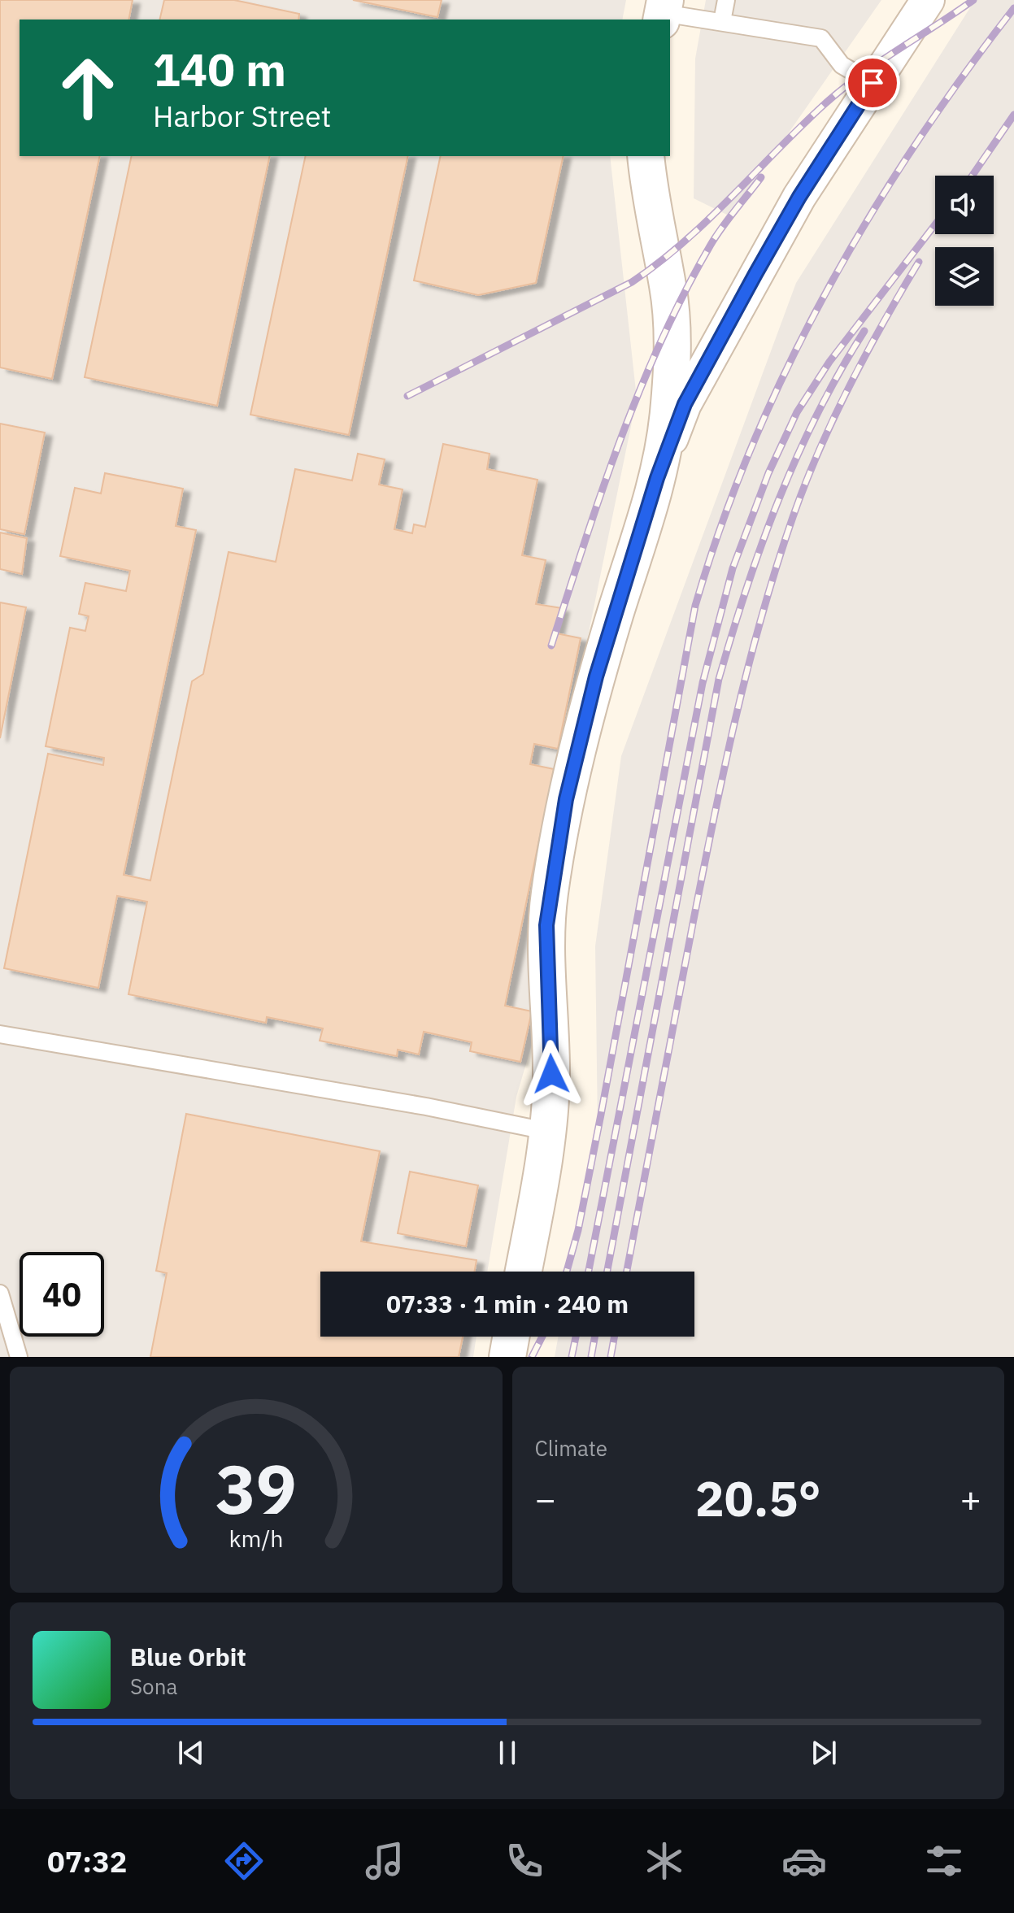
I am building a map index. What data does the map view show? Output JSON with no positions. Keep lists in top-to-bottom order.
{
  "page": {
    "turn": ["140 m", "Harbor Street"],
    "limit": "40",
    "trip": "07:33 · 1 min · 240 m",
    "tile": "Climate",
    "heat": ["−", "20.5°", "+"],
    "song": ["Blue Orbit", "Sona"],
    "tabs": "07:32",
    "gauge": ["39", "km/h"]
  }
}
